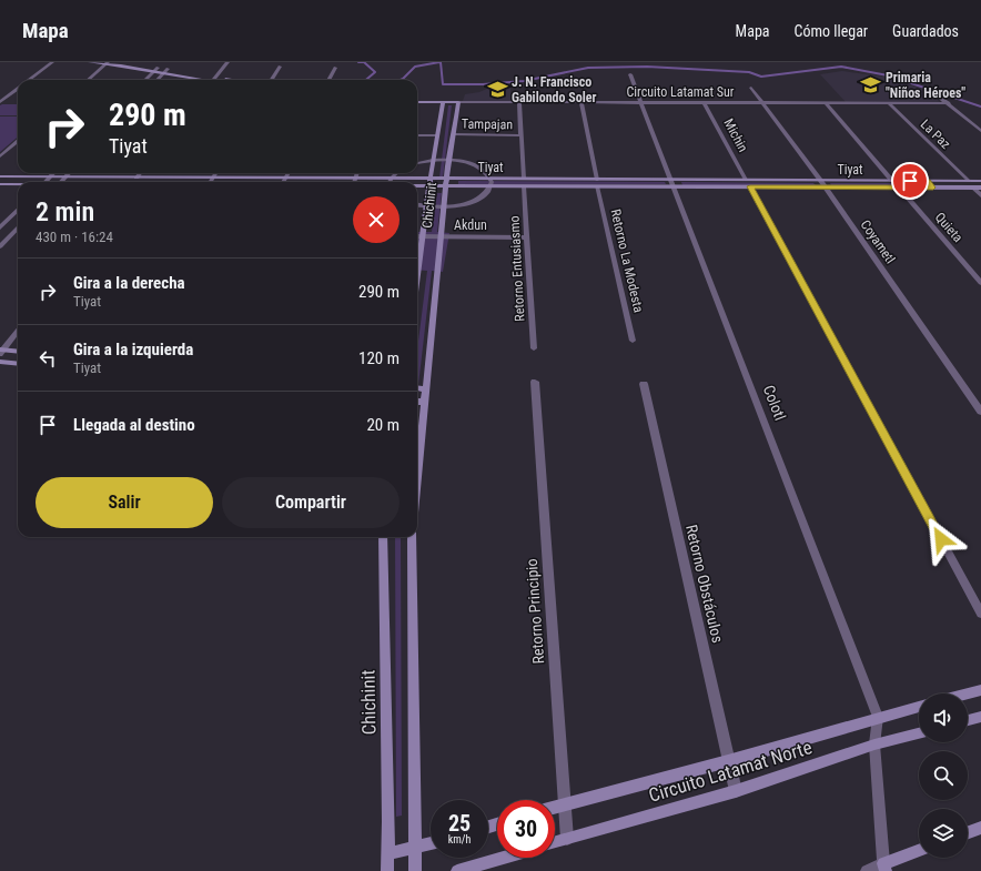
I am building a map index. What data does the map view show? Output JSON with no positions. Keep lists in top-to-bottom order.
{
  "streets": {
    "street": [
      "Circuito Latamat Sur",
      "Tampajan",
      "La Paz",
      "Michin",
      "Tiyat",
      "Chichinit",
      "Akdun",
      "Quieta",
      "Coyametl",
      "Retorno La Modesta",
      "Retorno Entusiasmo",
      "Colotl",
      "Retorno Obstáculos",
      "Retorno Principio",
      "Circuito Latamat Norte"
    ]
  },
  "crossings": [
    ["Circuito Latamat Sur", "La Paz"],
    ["Circuito Latamat Sur", "Michin"],
    ["Circuito Latamat Sur", "Chichinit"],
    ["Circuito Latamat Sur", "Coyametl"],
    ["Circuito Latamat Sur", "Retorno La Modesta"],
    ["Circuito Latamat Sur", "Retorno Entusiasmo"],
    ["Circuito Latamat Sur", "Colotl"],
    ["Tampajan", "Chichinit"],
    ["Tampajan", "Retorno Entusiasmo"],
    ["La Paz", "Tiyat"],
    ["Michin", "Tiyat"],
    ["Tiyat", "Chichinit"],
    ["Tiyat", "Quieta"],
    ["Tiyat", "Coyametl"],
    ["Tiyat", "Retorno La Modesta"],
    ["Tiyat", "Retorno Entusiasmo"],
    ["Tiyat", "Colotl"],
    ["Chichinit", "Akdun"],
    ["Akdun", "Retorno Entusiasmo"],
    ["Colotl", "Circuito Latamat Norte"],
    ["Retorno Obstáculos", "Circuito Latamat Norte"],
    ["Retorno Principio", "Circuito Latamat Norte"]
  ],
  "places": {
    "school or university": ["Primaria \"Niños Héroes\"", "J. N. Francisco Gabilondo Soler"]
  },
  "page": {
    "header": "Mapa",
    "nav": ["Mapa", "Cómo llegar", "Guardados"],
    "turn": ["290 m", "Tiyat"],
    "heading": ["2 min", "430 m · 16:24"],
    "list": [
      {
        "name": "Gira a la derecha",
        "note": "Tiyat",
        "value": "290 m"
      },
      {
        "name": "Gira a la izquierda",
        "note": "Tiyat",
        "value": "120 m"
      },
      {
        "name": "Llegada al destino",
        "value": "20 m"
      }
    ],
    "buttons": ["Salir", "Compartir"],
    "speed": "25 km/h",
    "limit": "30"
  }
}
